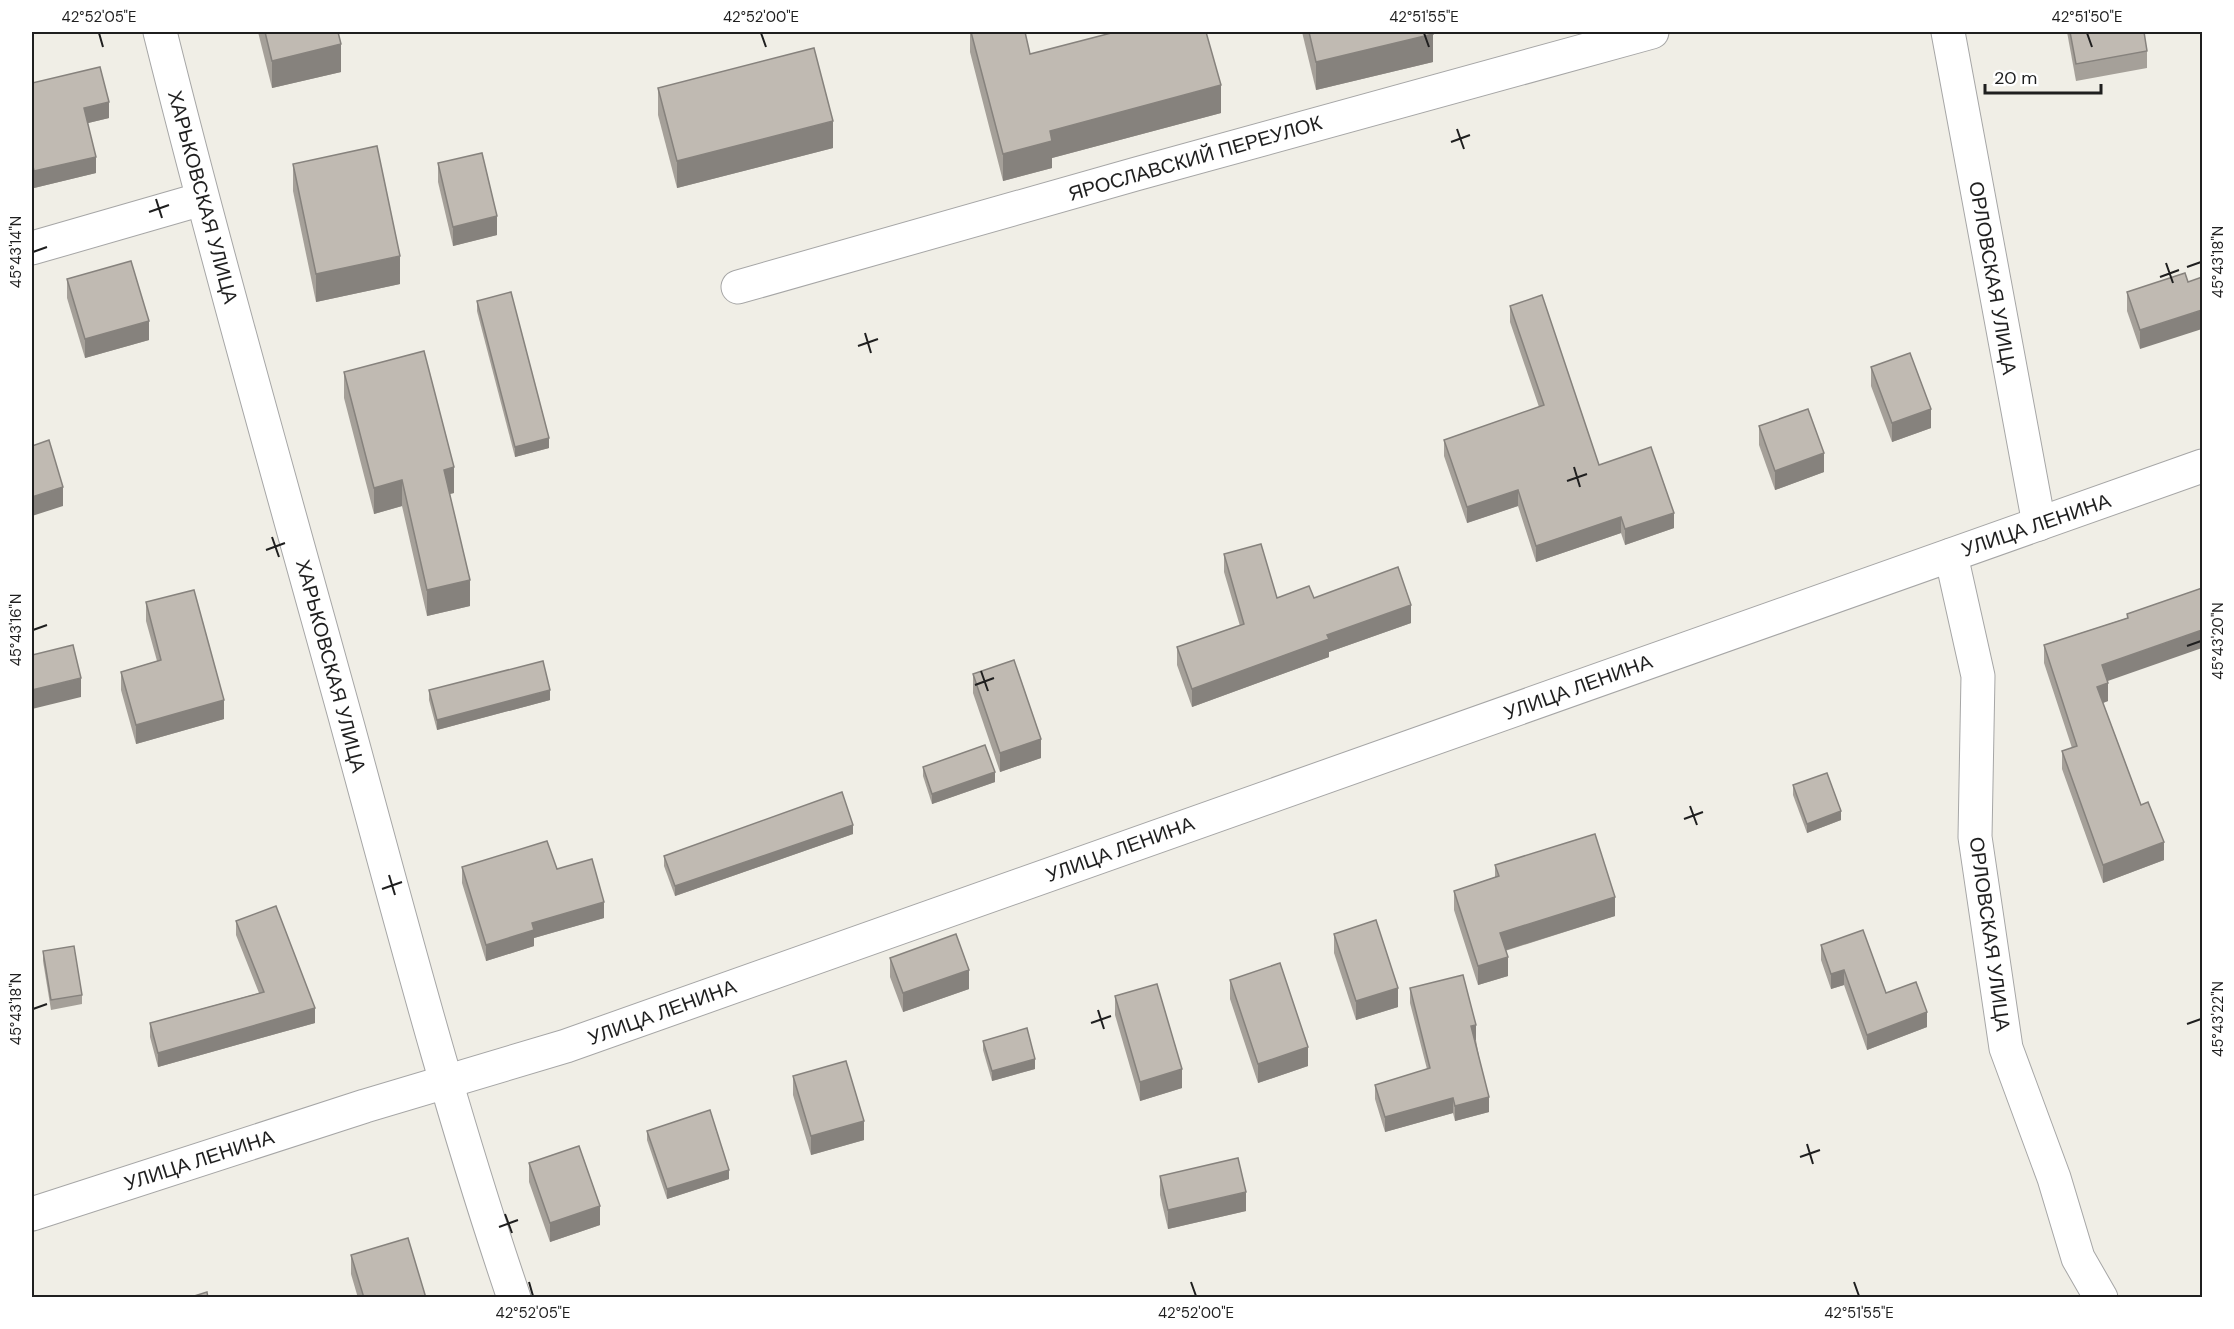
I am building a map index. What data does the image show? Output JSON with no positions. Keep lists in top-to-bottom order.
{
  "streets": {
    "street": [
      "ЯРОСЛАВСКИЙ ПЕРЕУЛОК",
      "ХАРЬКОВСКАЯ УЛИЦА",
      "ОРЛОВСКАЯ УЛИЦА",
      "УЛИЦА ЛЕНИНА"
    ]
  },
  "crossings": [
    ["ХАРЬКОВСКАЯ УЛИЦА", "УЛИЦА ЛЕНИНА"],
    ["ОРЛОВСКАЯ УЛИЦА", "УЛИЦА ЛЕНИНА"]
  ],
  "scale_bar": "20 m",
  "coordinates": [
    "42°52'05\"E",
    "42°52'00\"E",
    "42°51'55\"E",
    "42°51'50\"E",
    "45°43'14\"N",
    "45°43'18\"N",
    "45°43'16\"N",
    "45°43'20\"N",
    "45°43'22\"N"
  ]
}
